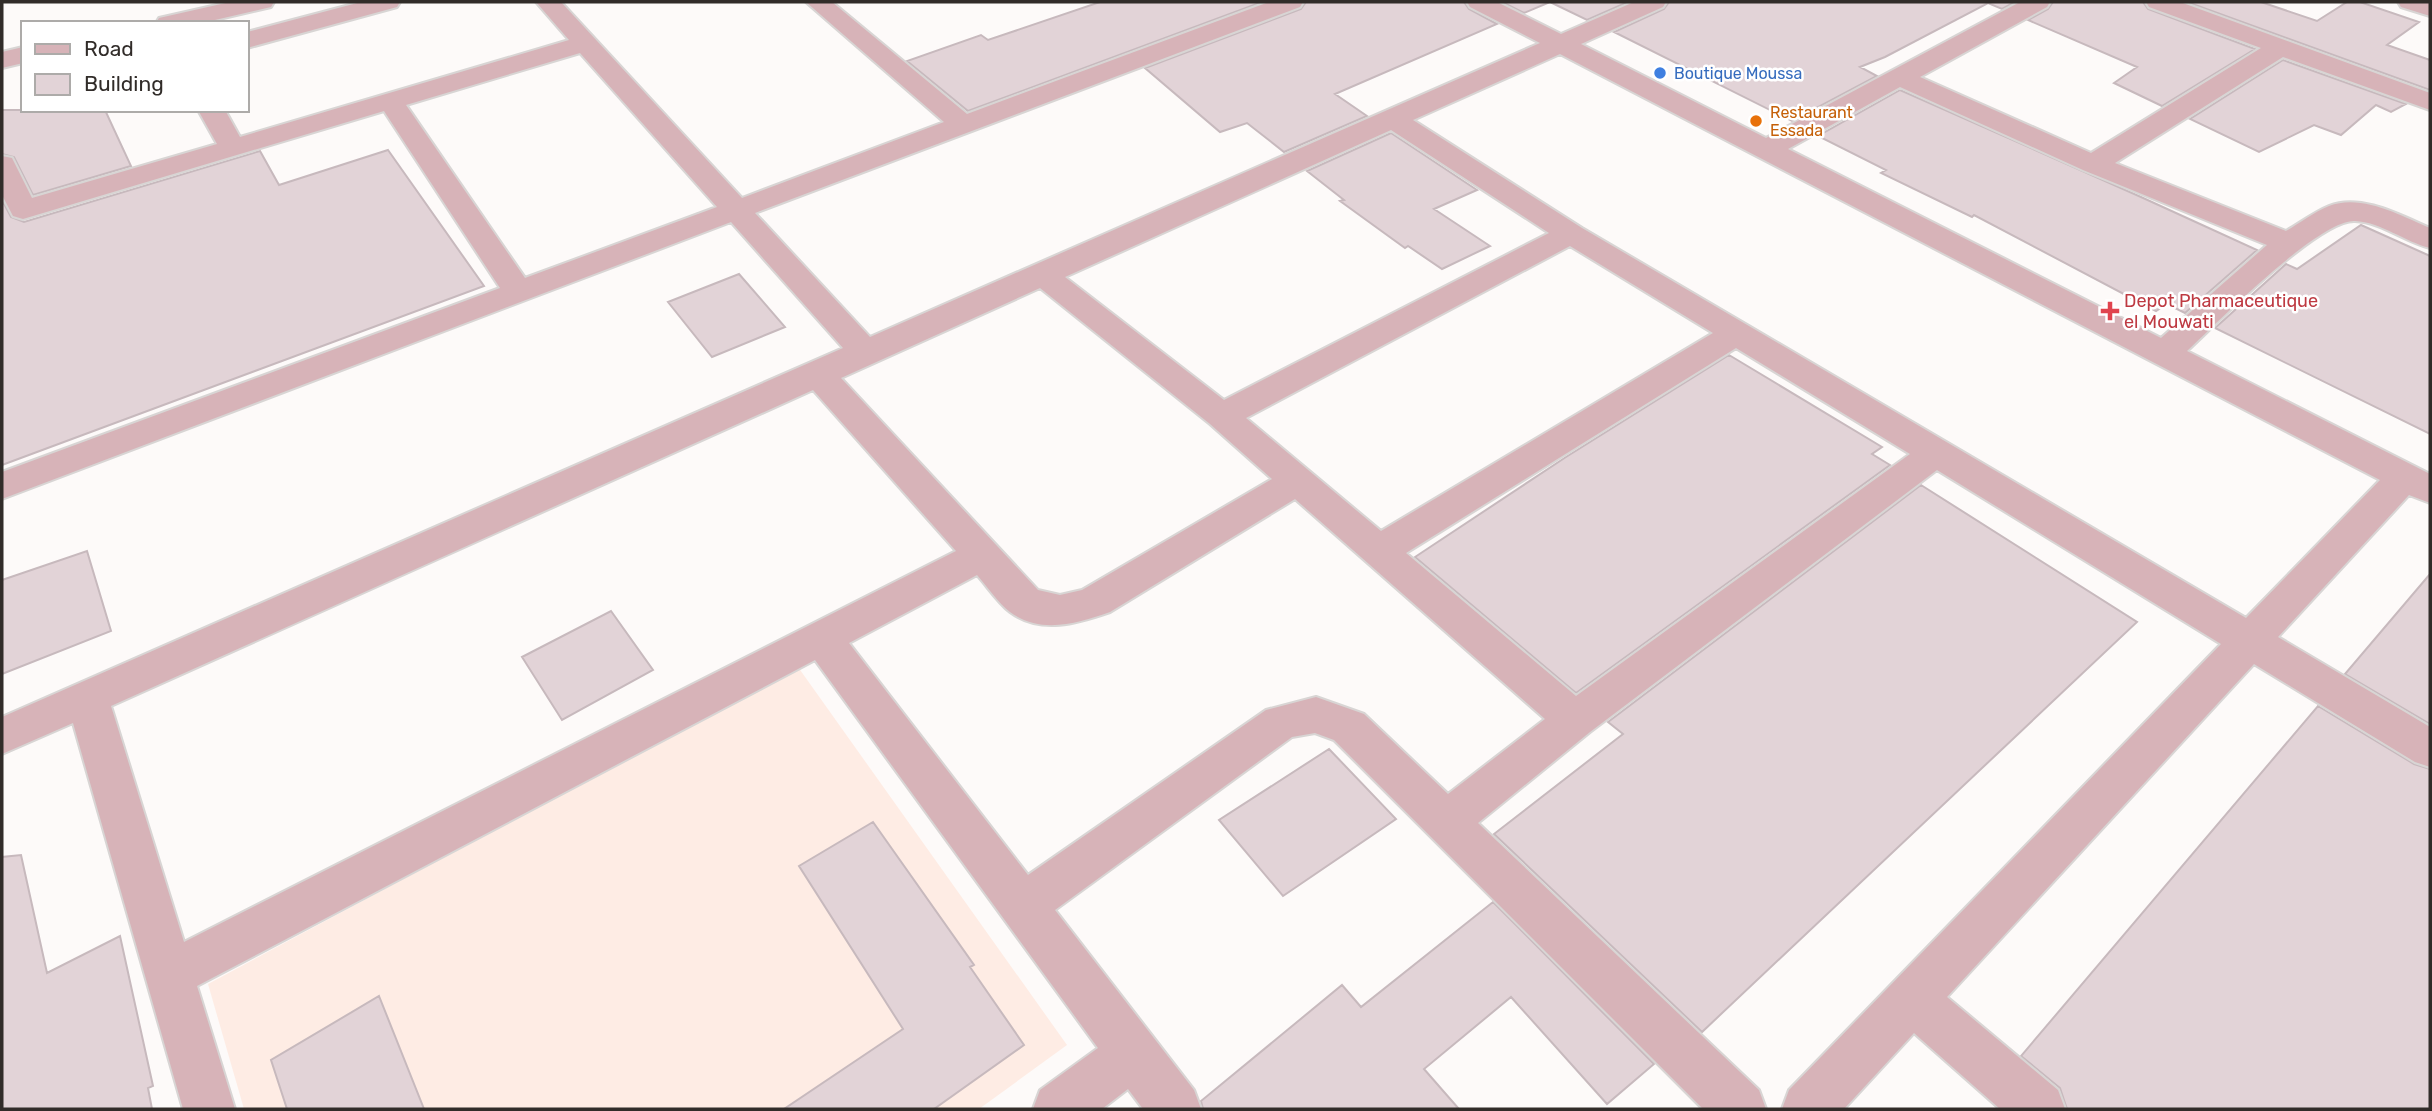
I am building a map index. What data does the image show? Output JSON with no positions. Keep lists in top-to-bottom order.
{
  "places": {
    "other": ["Boutique Moussa", "Restaurant Essada"],
    "health": ["Depot Pharmaceutique el Mouwati"]
  },
  "legend": ["Road", "Building"]
}
